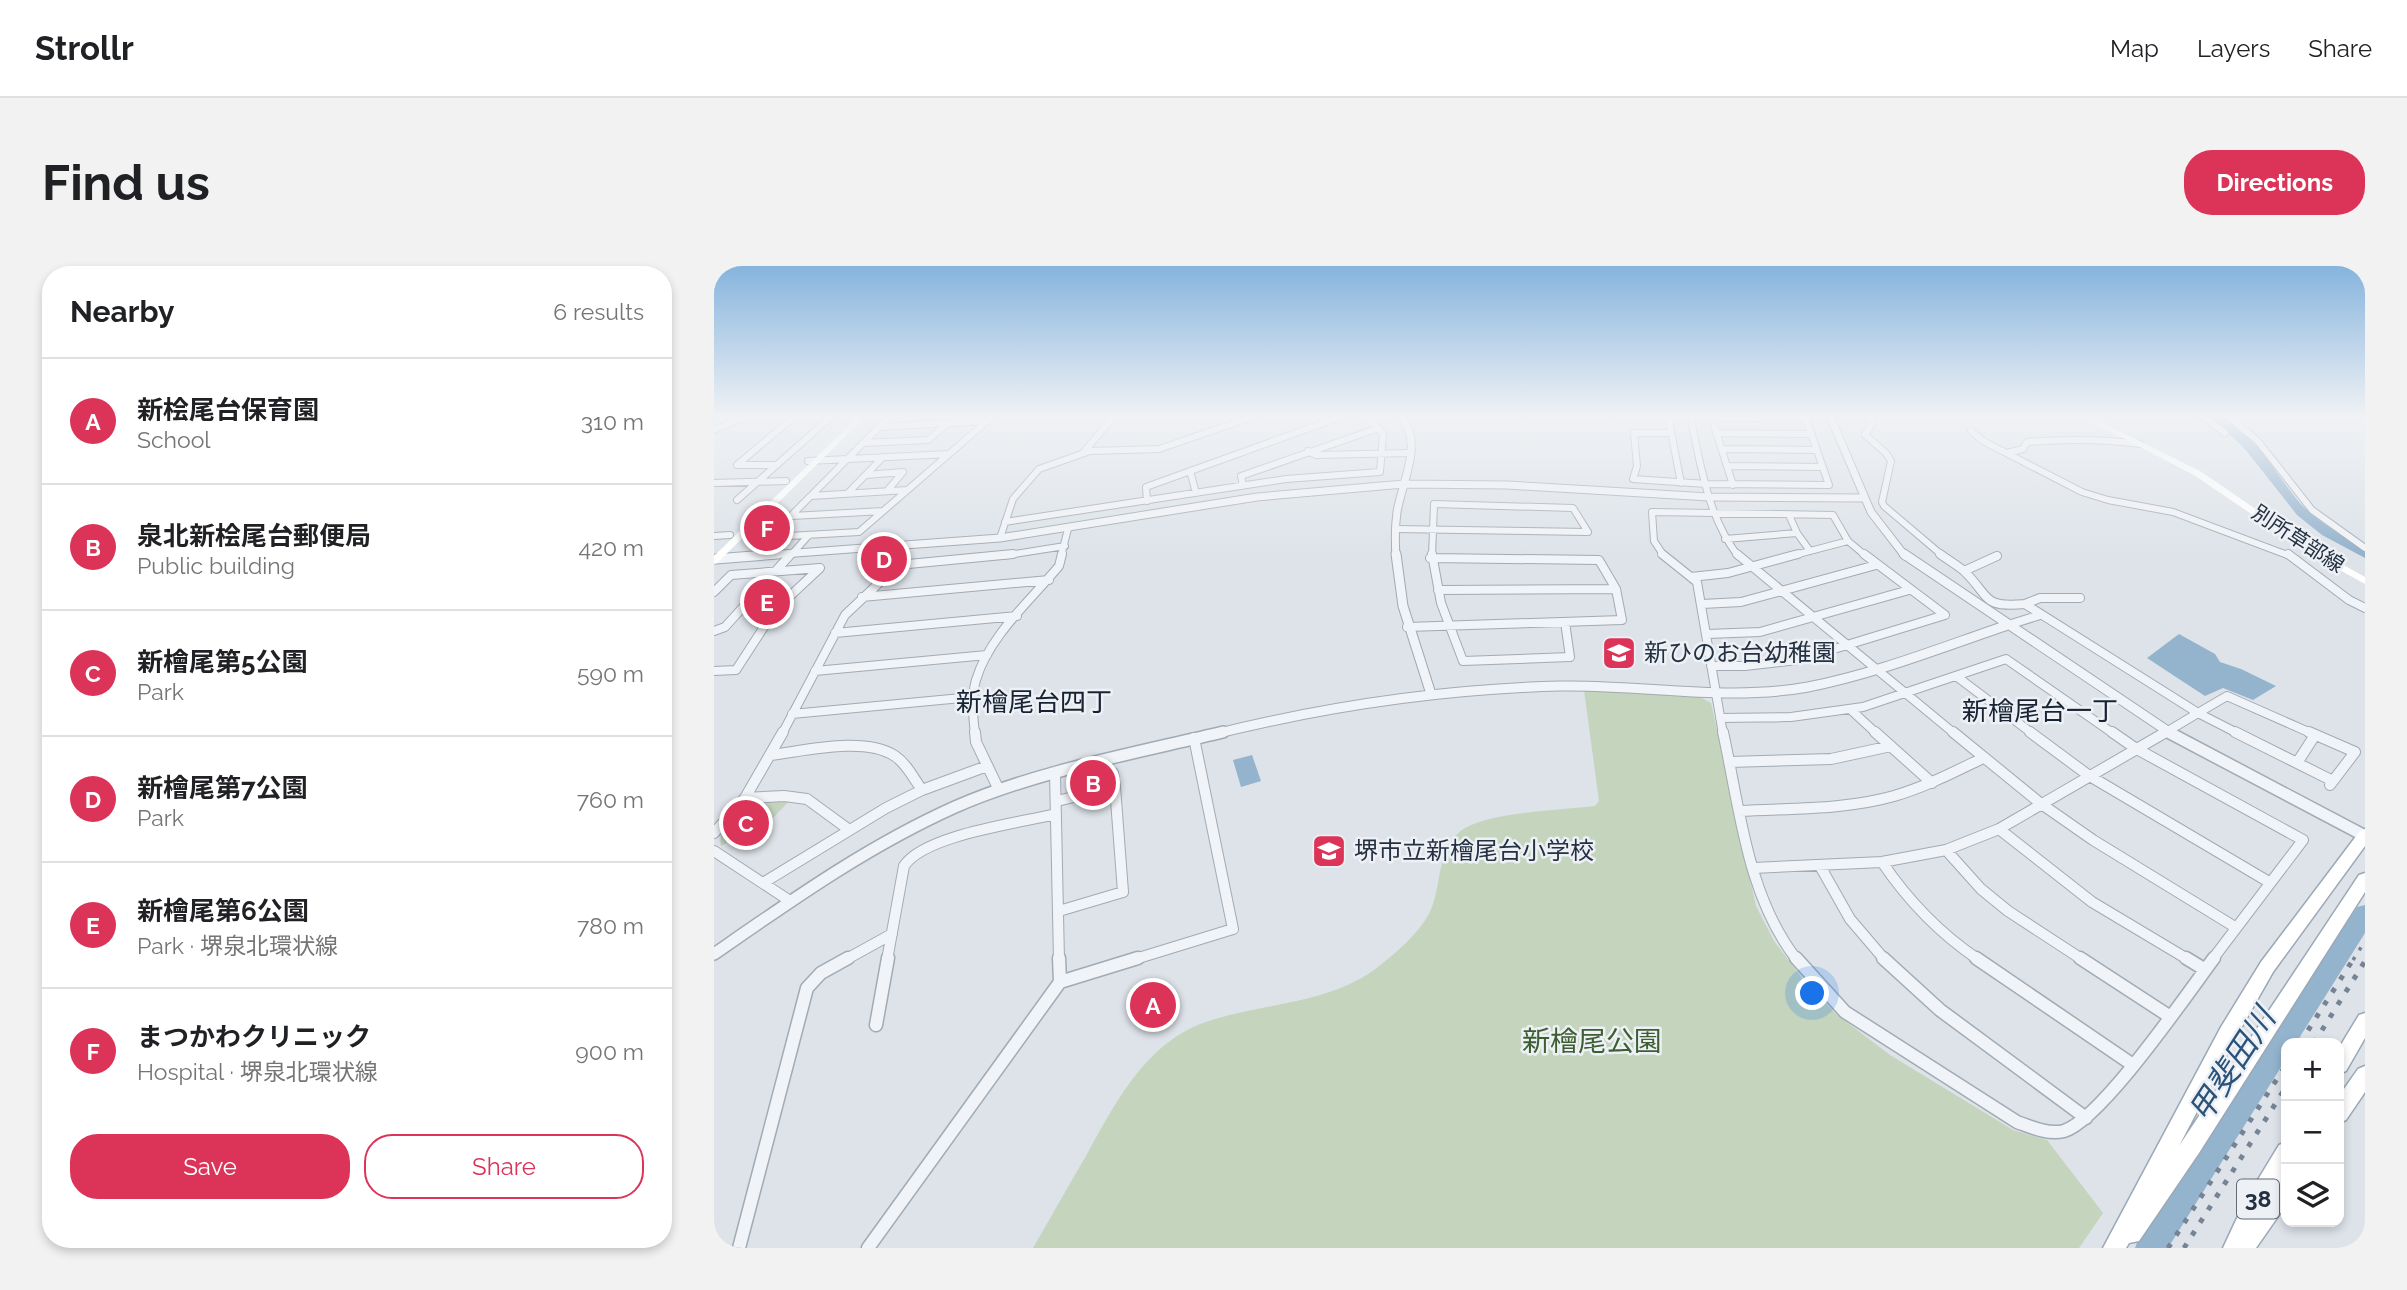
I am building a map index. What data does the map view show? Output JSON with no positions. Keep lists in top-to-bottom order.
{
  "streets": {
    "main road": ["別所草部線", "38"]
  },
  "districts": ["新檜尾台四丁", "新檜尾台一丁"],
  "water": ["甲斐田川"],
  "parks": ["新檜尾公園"],
  "places": {
    "school or university": ["新ひのお台幼稚園", "堺市立新檜尾台小学校"]
  },
  "page": {
    "header": "Strollr",
    "nav": ["Map", "Layers", "Share"],
    "buttons": [
      "Directions",
      ["Save", "Share"]
    ],
    "title": "Find us",
    "heading": ["Nearby", "6 results"],
    "list": [
      {
        "mark": "A",
        "name": "新桧尾台保育園",
        "note": "School",
        "value": "310 m"
      },
      {
        "mark": "B",
        "name": "泉北新桧尾台郵便局",
        "note": "Public building",
        "value": "420 m"
      },
      {
        "mark": "C",
        "name": "新檜尾第5公園",
        "note": "Park",
        "value": "590 m"
      },
      {
        "mark": "D",
        "name": "新檜尾第7公園",
        "note": "Park",
        "value": "760 m"
      },
      {
        "mark": "E",
        "name": "新檜尾第6公園",
        "note": "Park · 堺泉北環状線",
        "value": "780 m"
      },
      {
        "mark": "F",
        "name": "まつかわクリニック",
        "note": "Hospital · 堺泉北環状線",
        "value": "900 m"
      }
    ],
    "pins": [
      "F",
      "D",
      "E",
      "B",
      "C",
      "A"
    ],
    "map_buttons": ["+", "−"]
  }
}
